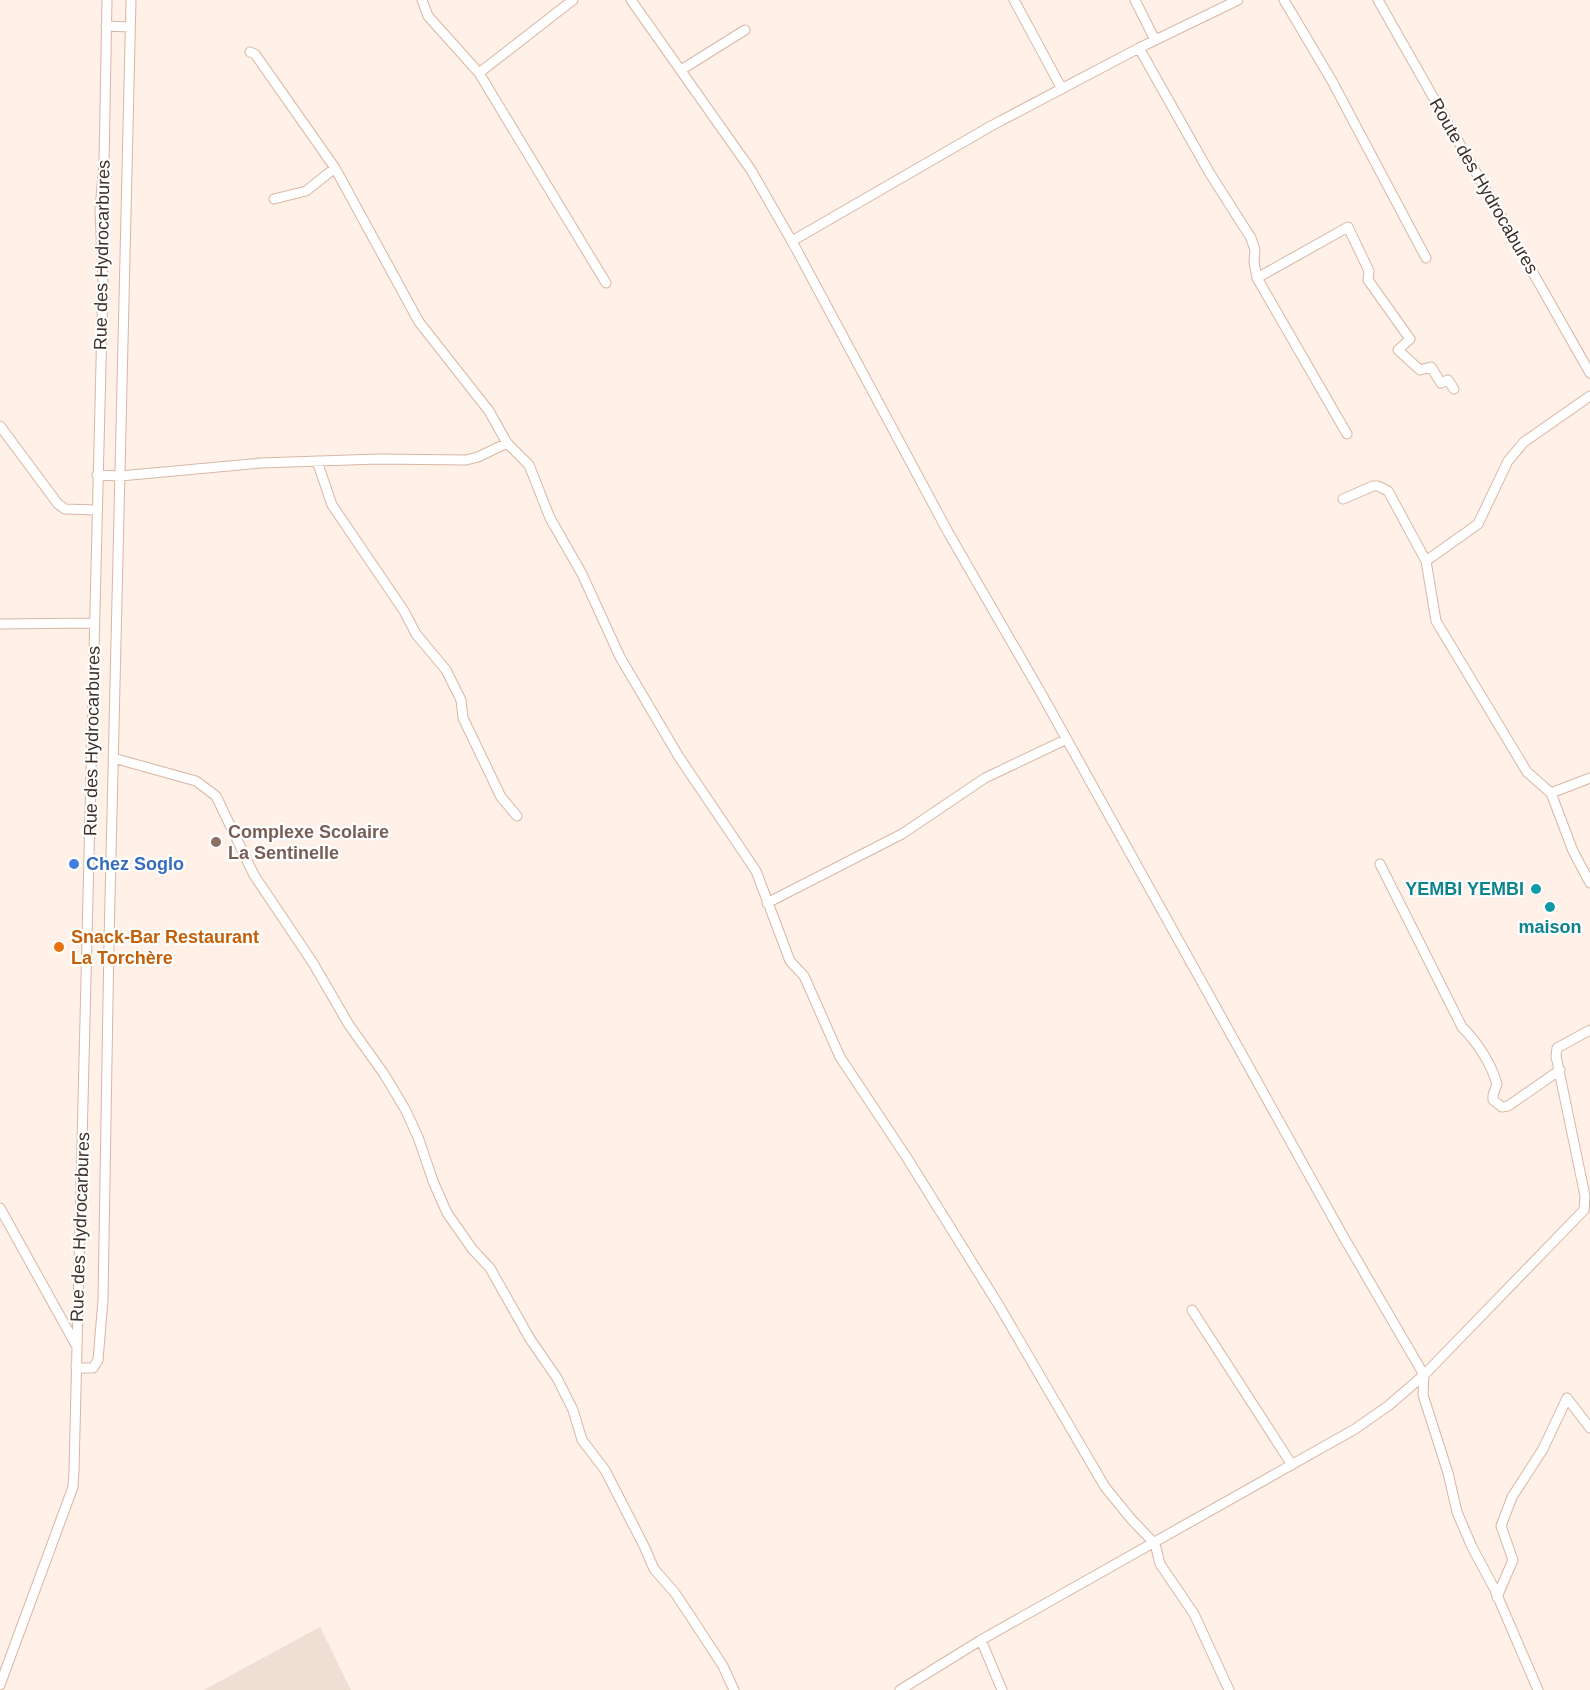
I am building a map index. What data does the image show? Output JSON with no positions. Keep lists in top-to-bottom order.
{
  "streets": {
    "street": ["Route des Hydrocabures", "Rue des Hydrocarbures"]
  },
  "places": [
    "Complexe Scolaire La Sentinelle",
    "Chez Soglo",
    "YEMBI YEMBI",
    "maison",
    "Snack-Bar Restaurant La Torchère"
  ]
}
